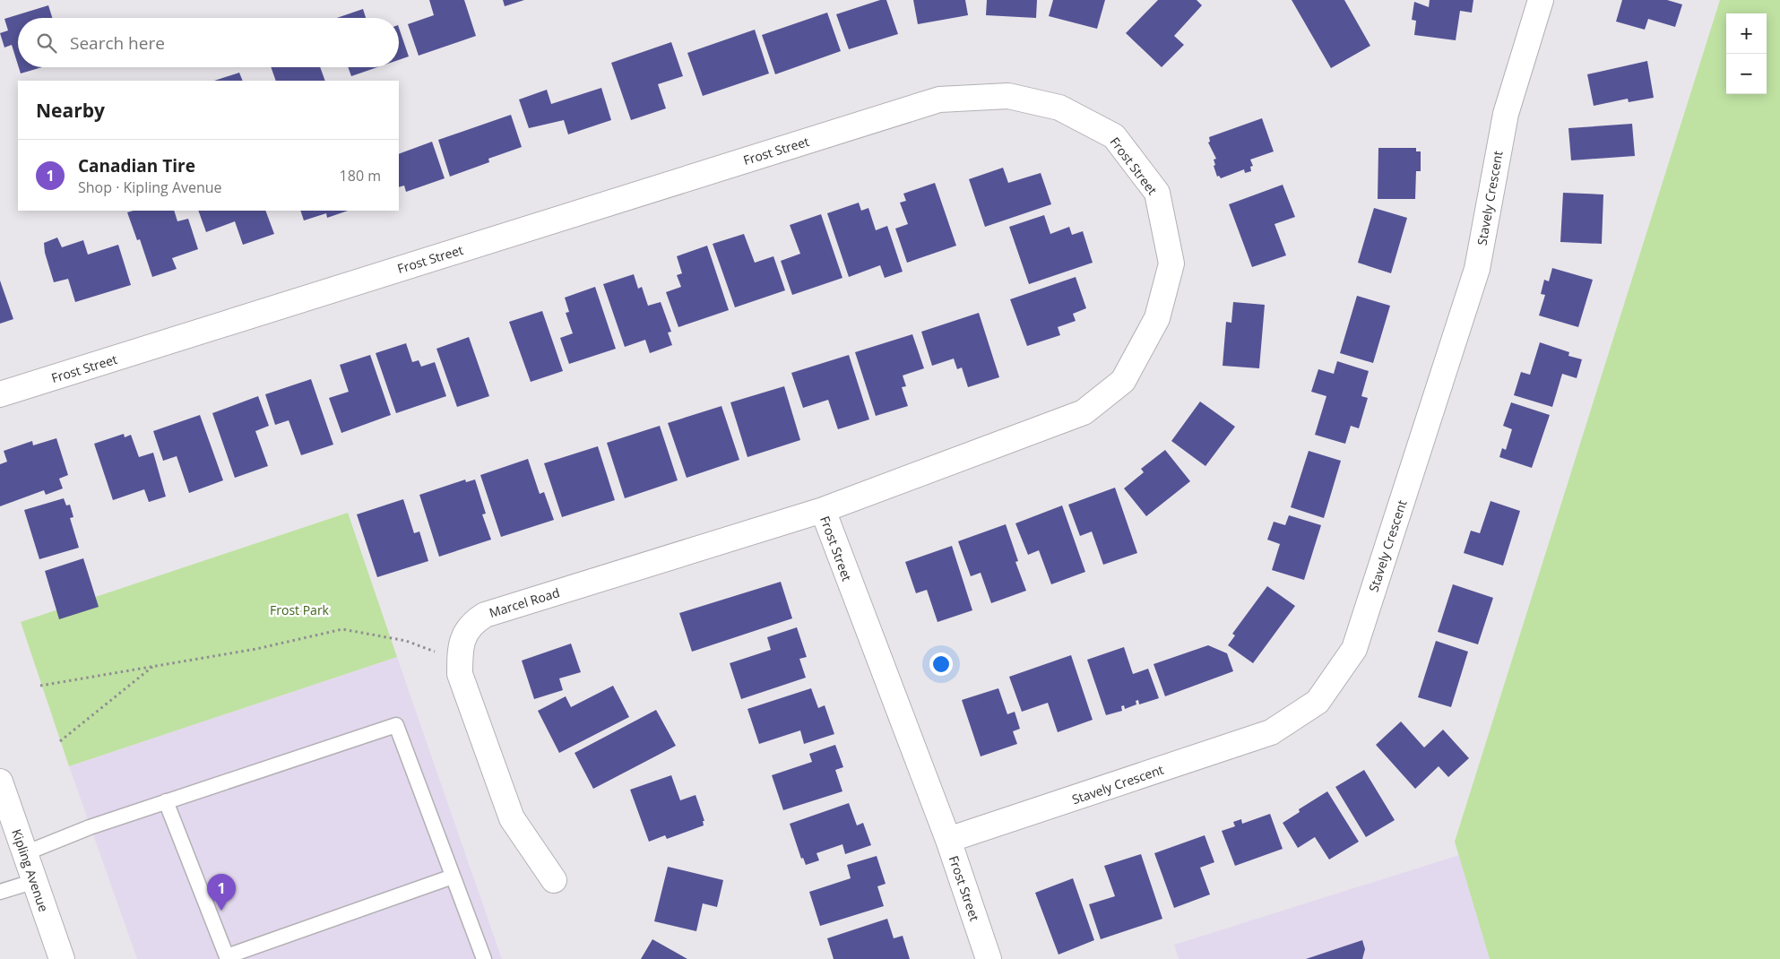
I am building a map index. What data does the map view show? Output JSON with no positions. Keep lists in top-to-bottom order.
{
  "streets": {
    "street": [
      "Frost Street",
      "Stavely Crescent",
      "Marcel Road",
      "Kipling Avenue"
    ]
  },
  "crossings": [
    ["Frost Street", "Stavely Crescent"],
    ["Frost Street", "Marcel Road"]
  ],
  "parks": ["Frost Park"],
  "page": {
    "map_buttons": ["+", "−"],
    "search": "Search here",
    "heading": "Nearby",
    "list": [
      {
        "mark": "1",
        "name": "Canadian Tire",
        "note": "Shop · Kipling Avenue",
        "value": "180 m"
      }
    ],
    "pins": "1"
  }
}
